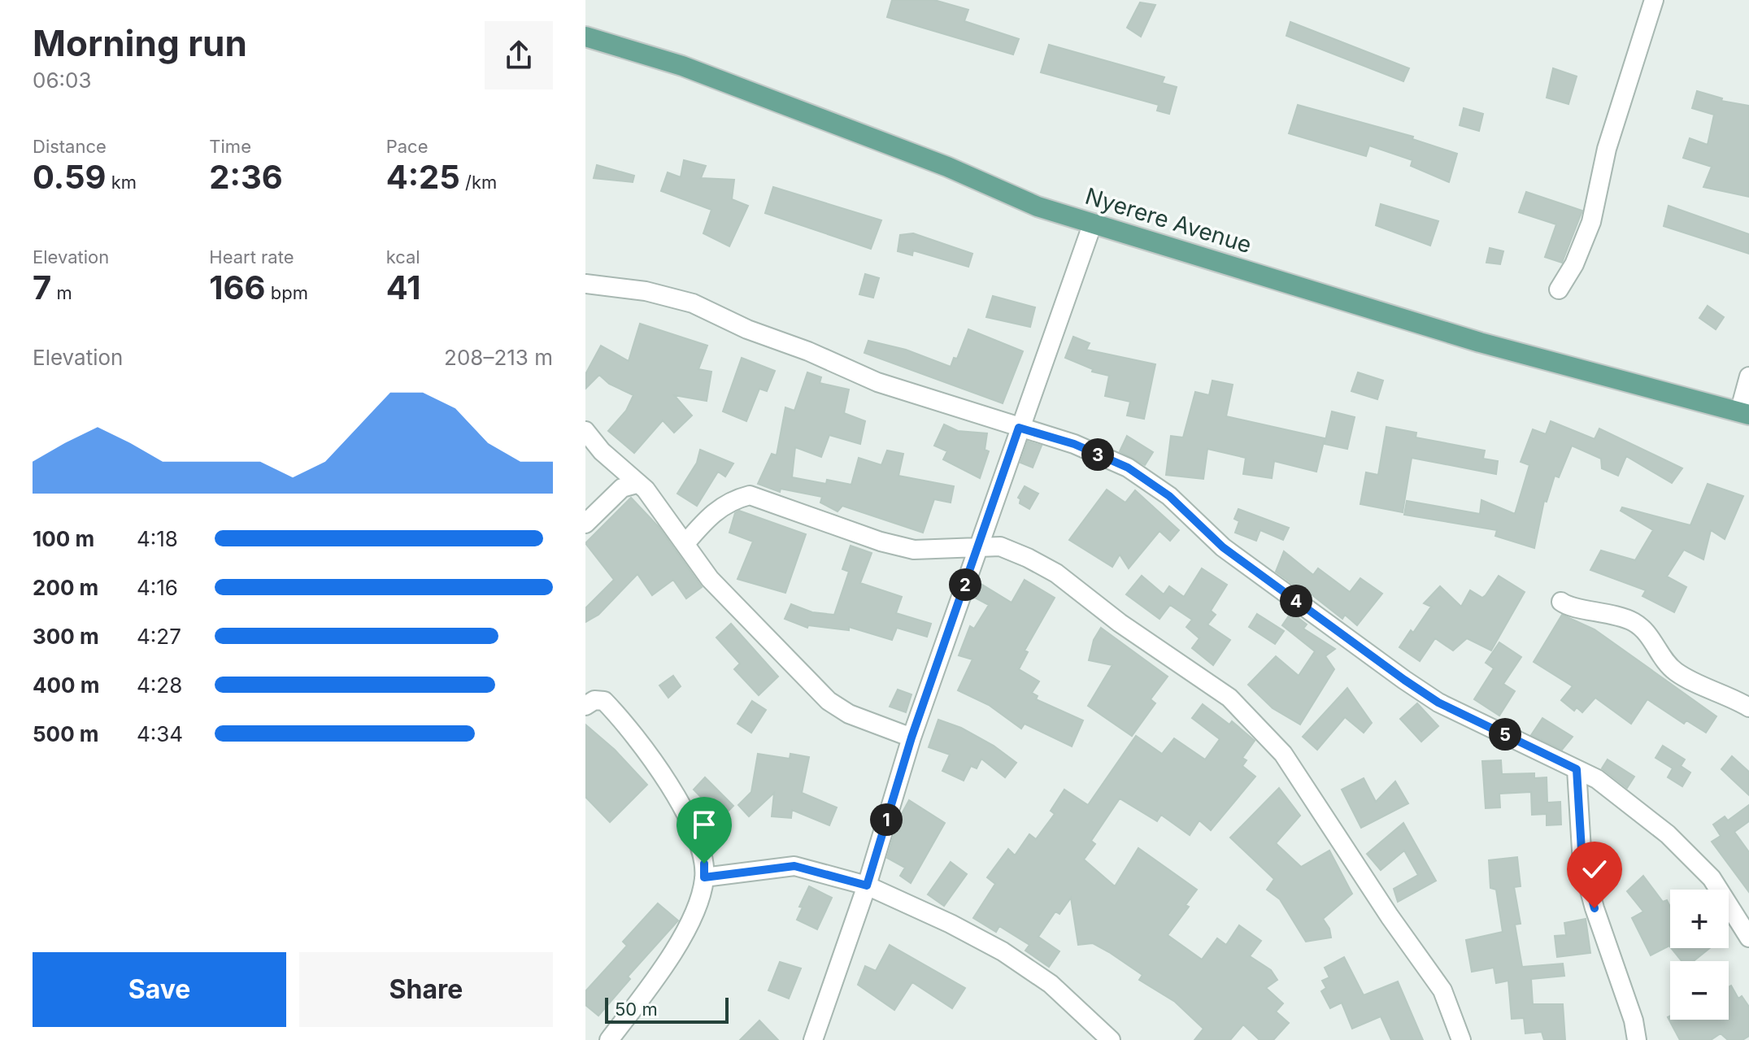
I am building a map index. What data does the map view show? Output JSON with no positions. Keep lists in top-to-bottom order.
{
  "streets": {
    "main road": ["Nyerere Avenue"]
  },
  "scale_bar": "50 m",
  "page": {
    "heading": ["Morning run", "06:03"],
    "stats": [
      ["Distance", "0.59 km"],
      ["Time", "2:36"],
      ["Pace", "4:25 /km"],
      ["Elevation", "7 m"],
      ["Heart rate", "166 bpm"],
      ["kcal", "41"]
    ],
    "chart": ["Elevation", "208–213 m"],
    "pins": [
      "3",
      "2",
      "4",
      "5",
      "1"
    ],
    "list": [
      {
        "name": "100 m",
        "note": "4:18"
      },
      {
        "name": "200 m",
        "note": "4:16"
      },
      {
        "name": "300 m",
        "note": "4:27"
      },
      {
        "name": "400 m",
        "note": "4:28"
      },
      {
        "name": "500 m",
        "note": "4:34"
      }
    ],
    "map_buttons": ["+", "−"],
    "buttons": ["Save", "Share"],
    "scale": "50 m"
  }
}
